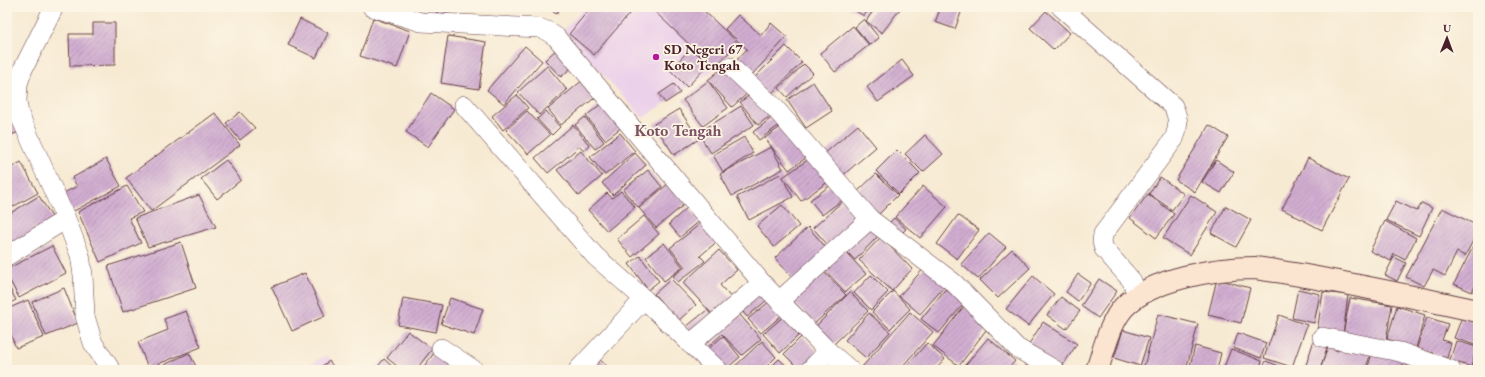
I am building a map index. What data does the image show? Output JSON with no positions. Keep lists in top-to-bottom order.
{
  "districts": ["Koto Tengah"],
  "places": ["SD Negeri 67 Koto Tengah"],
  "north": "top"
}
